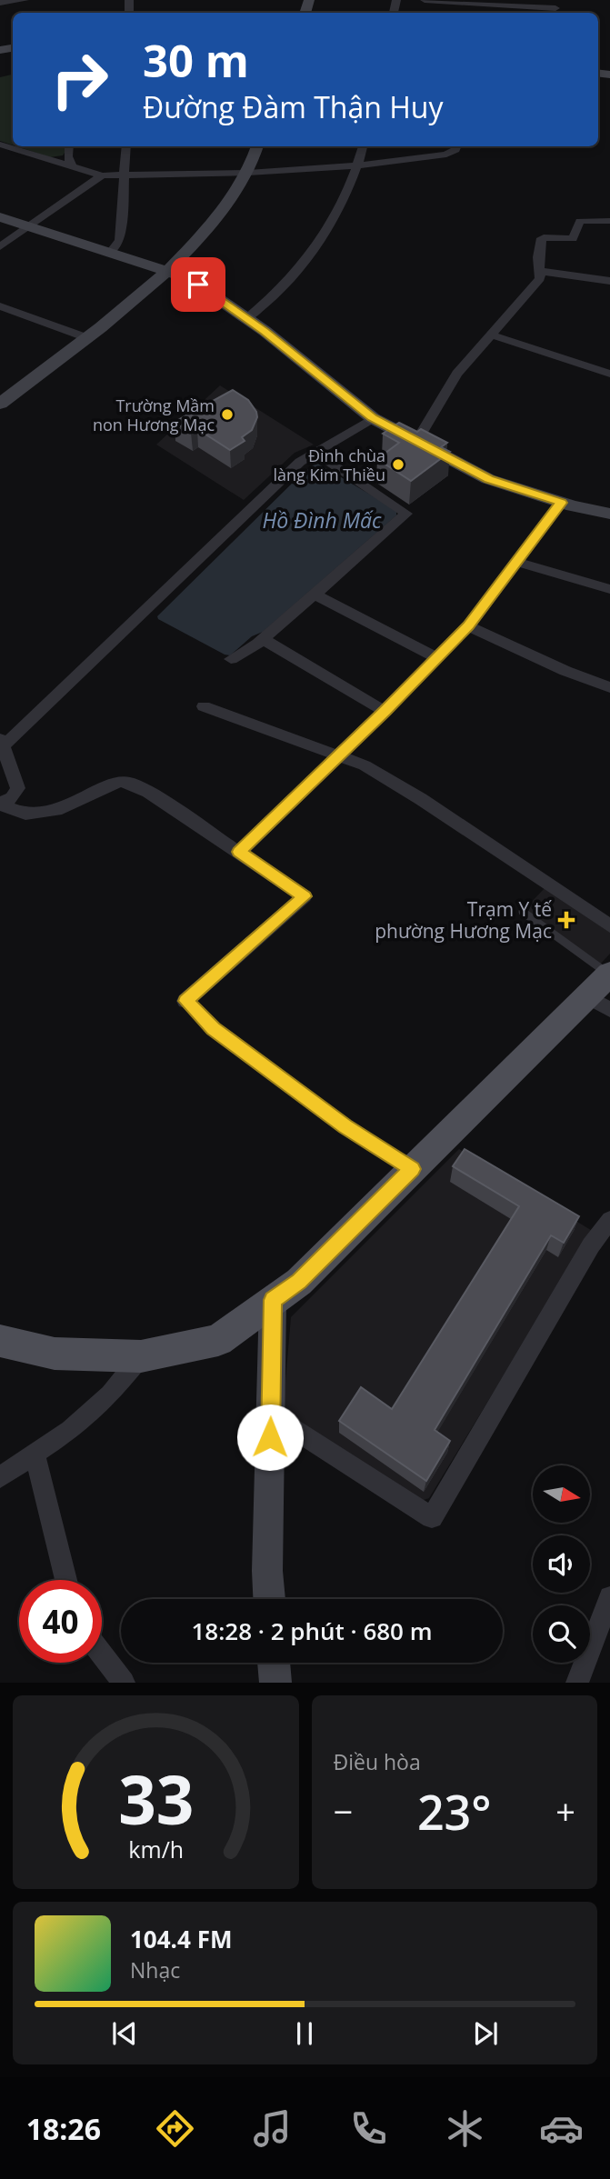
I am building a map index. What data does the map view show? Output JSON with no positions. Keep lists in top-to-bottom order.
{
  "water": ["Hồ Đình Mấc"],
  "places": {
    "other": ["Trường Mầm non Hương Mạc", "Đình chùa làng Kim Thiều"],
    "health": ["Trạm Y tế phường Hương Mạc"]
  },
  "north": "right",
  "page": {
    "turn": ["30 m", "Đường Đàm Thận Huy"],
    "limit": "40",
    "trip": "18:28 · 2 phút · 680 m",
    "tile": "Điều hòa",
    "heat": ["−", "23°", "+"],
    "song": ["104.4 FM", "Nhạc"],
    "tabs": "18:26",
    "gauge": ["33", "km/h"]
  }
}
